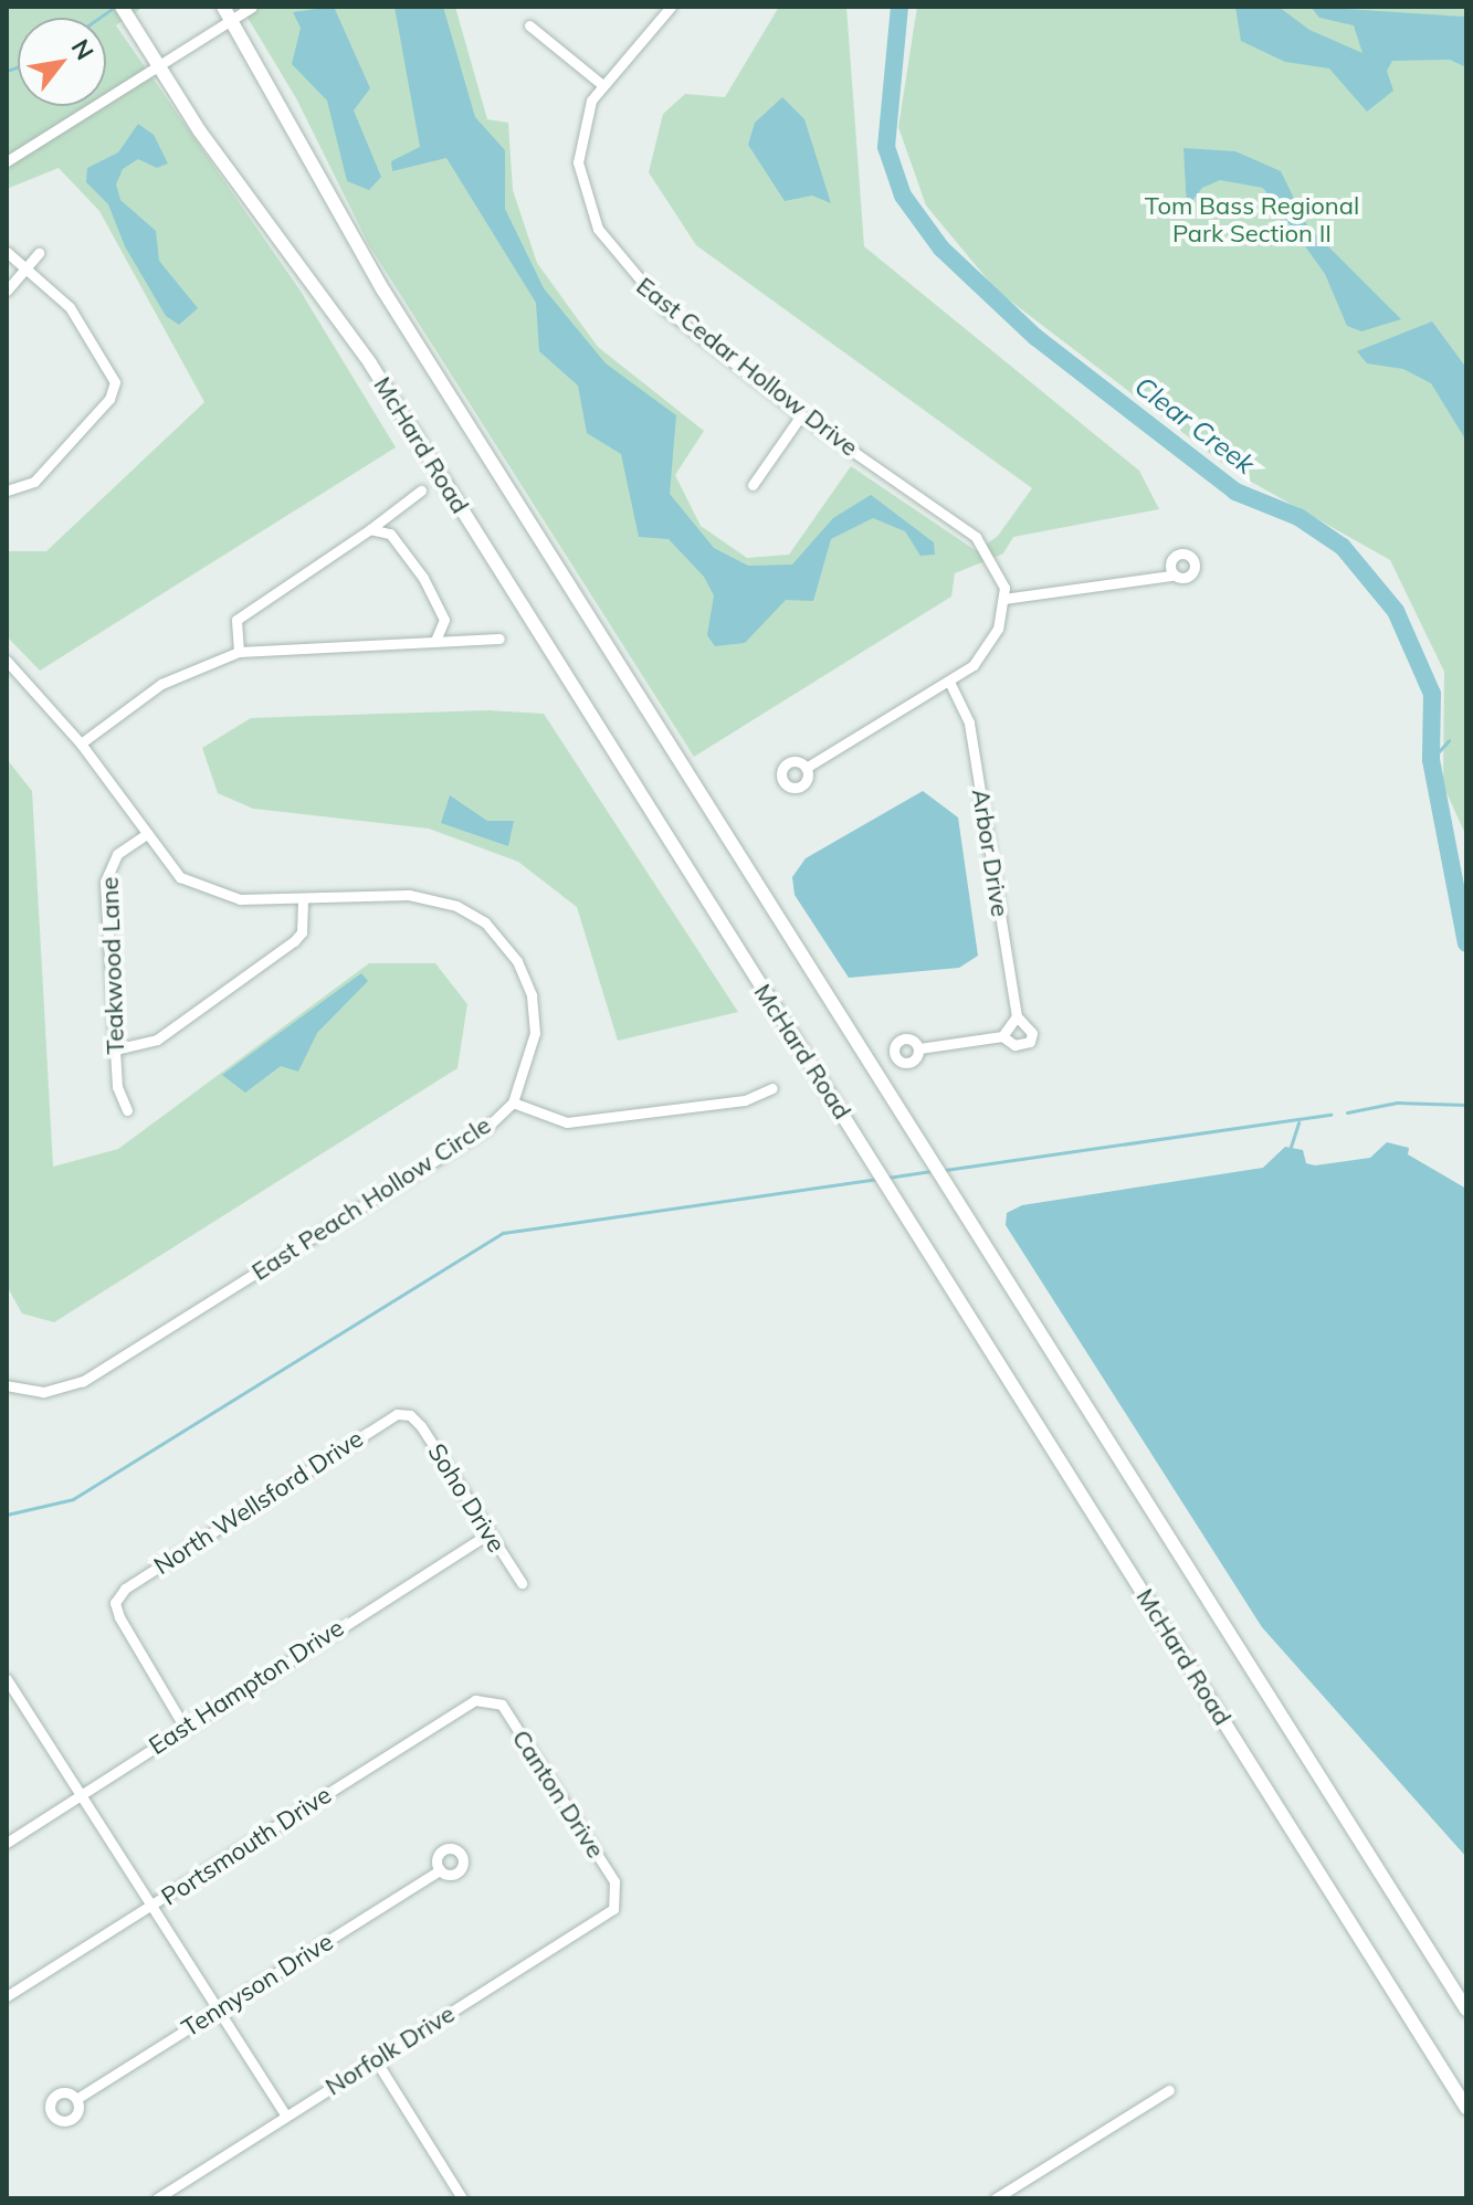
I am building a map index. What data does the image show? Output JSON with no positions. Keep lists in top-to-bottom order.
{
  "streets": {
    "main road": ["McHard Road"],
    "street": [
      "East Cedar Hollow Drive",
      "Arbor Drive",
      "Teakwood Lane",
      "East Peach Hollow Circle",
      "Soho Drive",
      "North Wellsford Drive",
      "East Hampton Drive",
      "Canton Drive",
      "Portsmouth Drive",
      "Tennyson Drive",
      "Norfolk Drive"
    ]
  },
  "crossings": [
    ["Teakwood Lane", "East Peach Hollow Circle"],
    ["Soho Drive", "North Wellsford Drive"],
    ["Soho Drive", "East Hampton Drive"],
    ["North Wellsford Drive", "East Hampton Drive"],
    ["Canton Drive", "Portsmouth Drive"],
    ["Canton Drive", "Norfolk Drive"]
  ],
  "water": ["Clear Creek"],
  "parks": ["Tom Bass Regional Park Section II"],
  "north": "top right"
}
